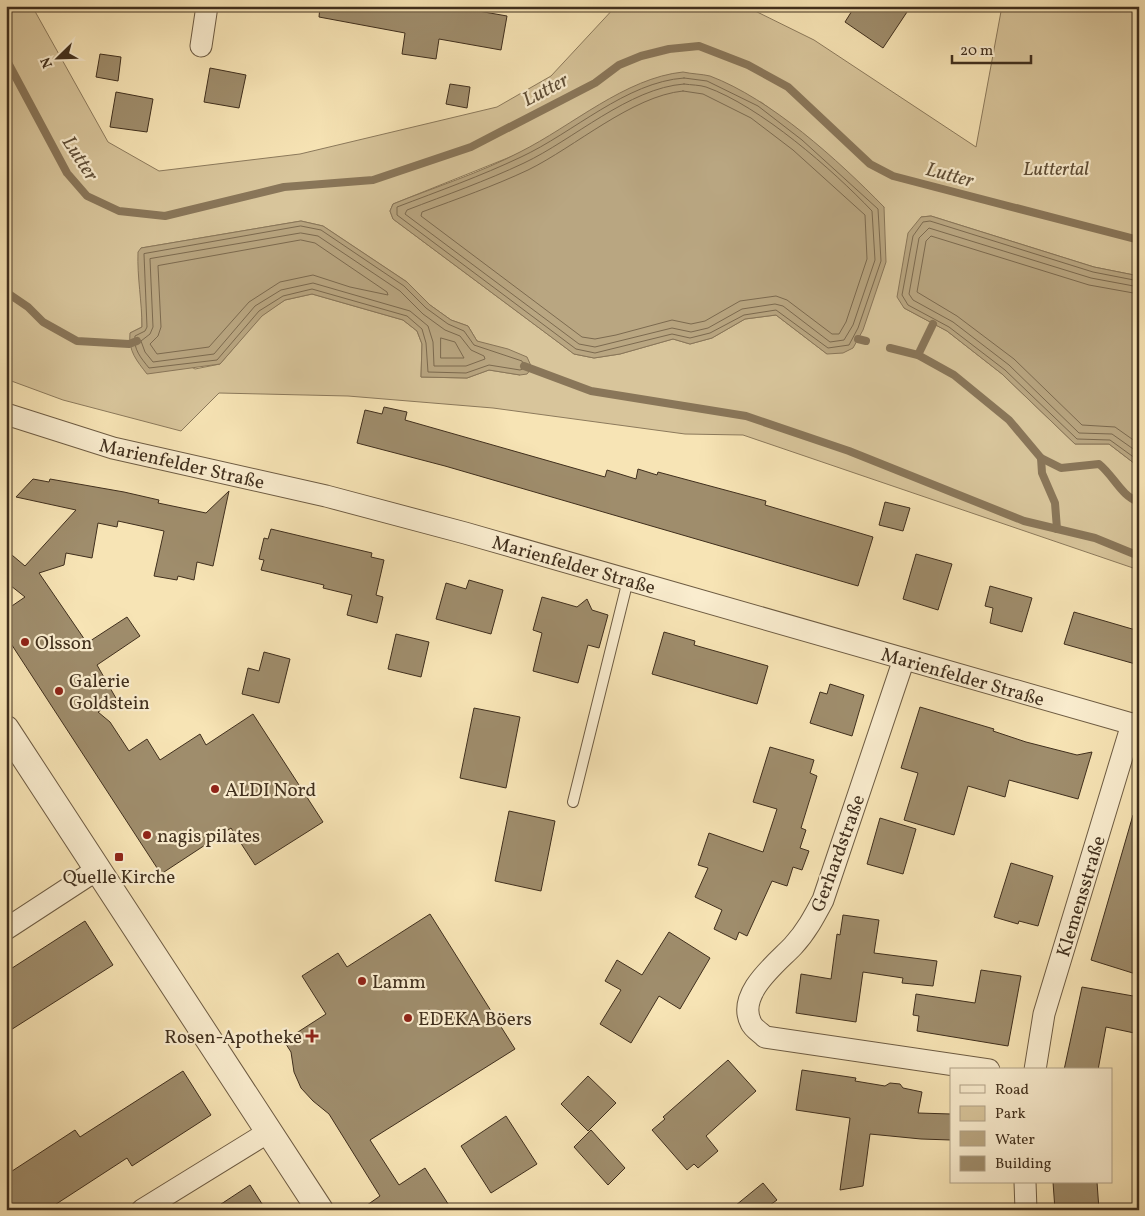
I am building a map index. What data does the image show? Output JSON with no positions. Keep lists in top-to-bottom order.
{
  "streets": {
    "street": ["Marienfelder Straße", "Gerhardstraße", "Klemensstraße"]
  },
  "crossings": [
    ["Marienfelder Straße", "Gerhardstraße"],
    ["Marienfelder Straße", "Klemensstraße"]
  ],
  "water": ["Lutter"],
  "parks": ["Luttertal"],
  "places": {
    "other": [
      "Olsson",
      "Galerie Goldstein",
      "ALDI Nord",
      "nagis pilates",
      "Lamm",
      "EDEKA Böers"
    ],
    "transit": ["Quelle Kirche"],
    "health": ["Rosen-Apotheke"]
  },
  "legend": [
    "Road",
    "Park",
    "Water",
    "Building"
  ],
  "scale_bar": "20 m",
  "north": "bottom left"
}
